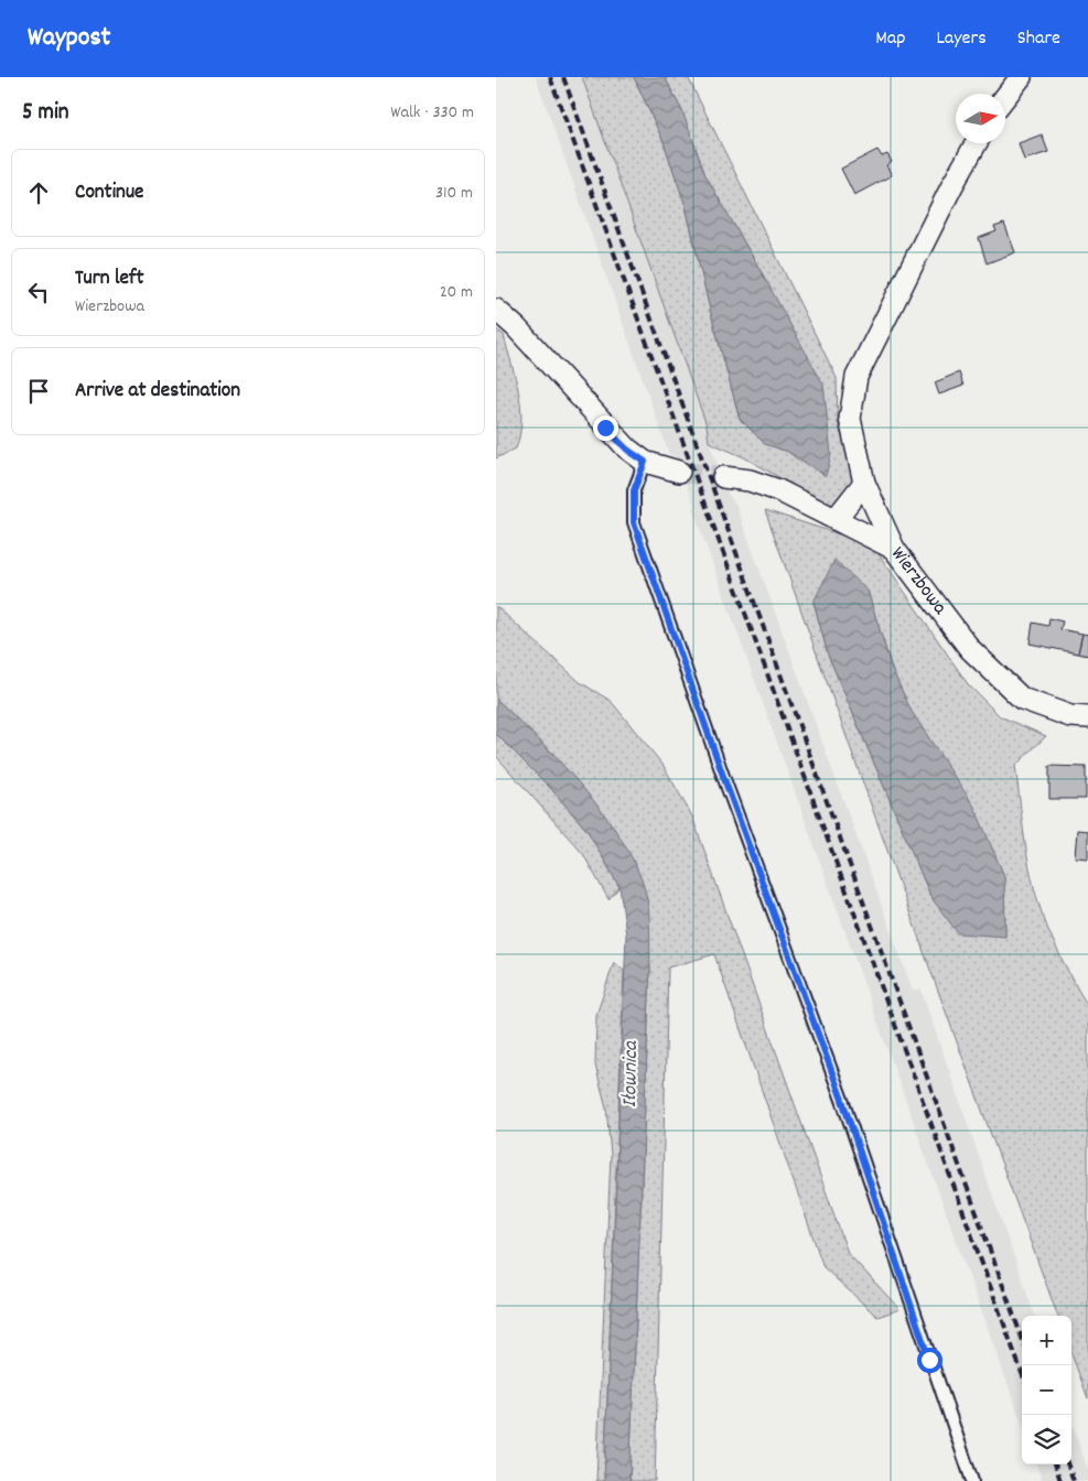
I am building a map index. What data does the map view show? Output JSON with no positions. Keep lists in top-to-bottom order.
{
  "streets": {
    "street": ["Wierzbowa"]
  },
  "water": ["Iłownica"],
  "north": "right",
  "page": {
    "header": "Waypost",
    "nav": ["Map", "Layers", "Share"],
    "heading": ["5 min", "Walk · 330 m"],
    "list": [
      ["Continue", "310 m"],
      ["Turn left", "Wierzbowa", "20 m"],
      "Arrive at destination"
    ],
    "map_buttons": ["+", "−"]
  }
}
